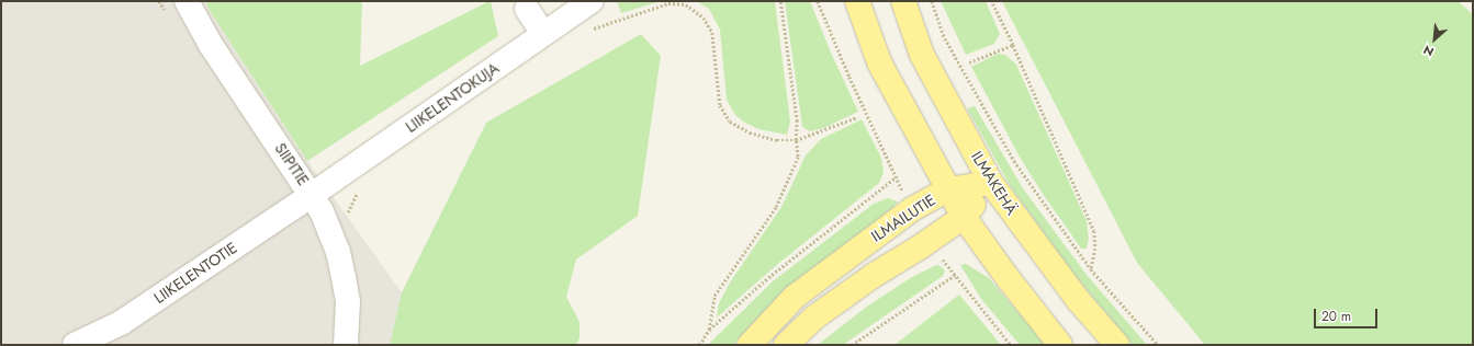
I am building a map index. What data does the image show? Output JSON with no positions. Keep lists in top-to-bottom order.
{
  "streets": {
    "main road": ["ILMAKEHÄ", "ILMAILUTIE"],
    "street": ["LIIKELENTOKUJA", "SIIPITIE", "LIIKELENTOTIE"]
  },
  "crossings": [
    ["LIIKELENTOKUJA", "SIIPITIE"],
    ["LIIKELENTOKUJA", "LIIKELENTOTIE"],
    ["SIIPITIE", "LIIKELENTOTIE"],
    ["ILMAKEHÄ", "ILMAILUTIE"]
  ],
  "scale_bar": "20 m",
  "north": "bottom left"
}
